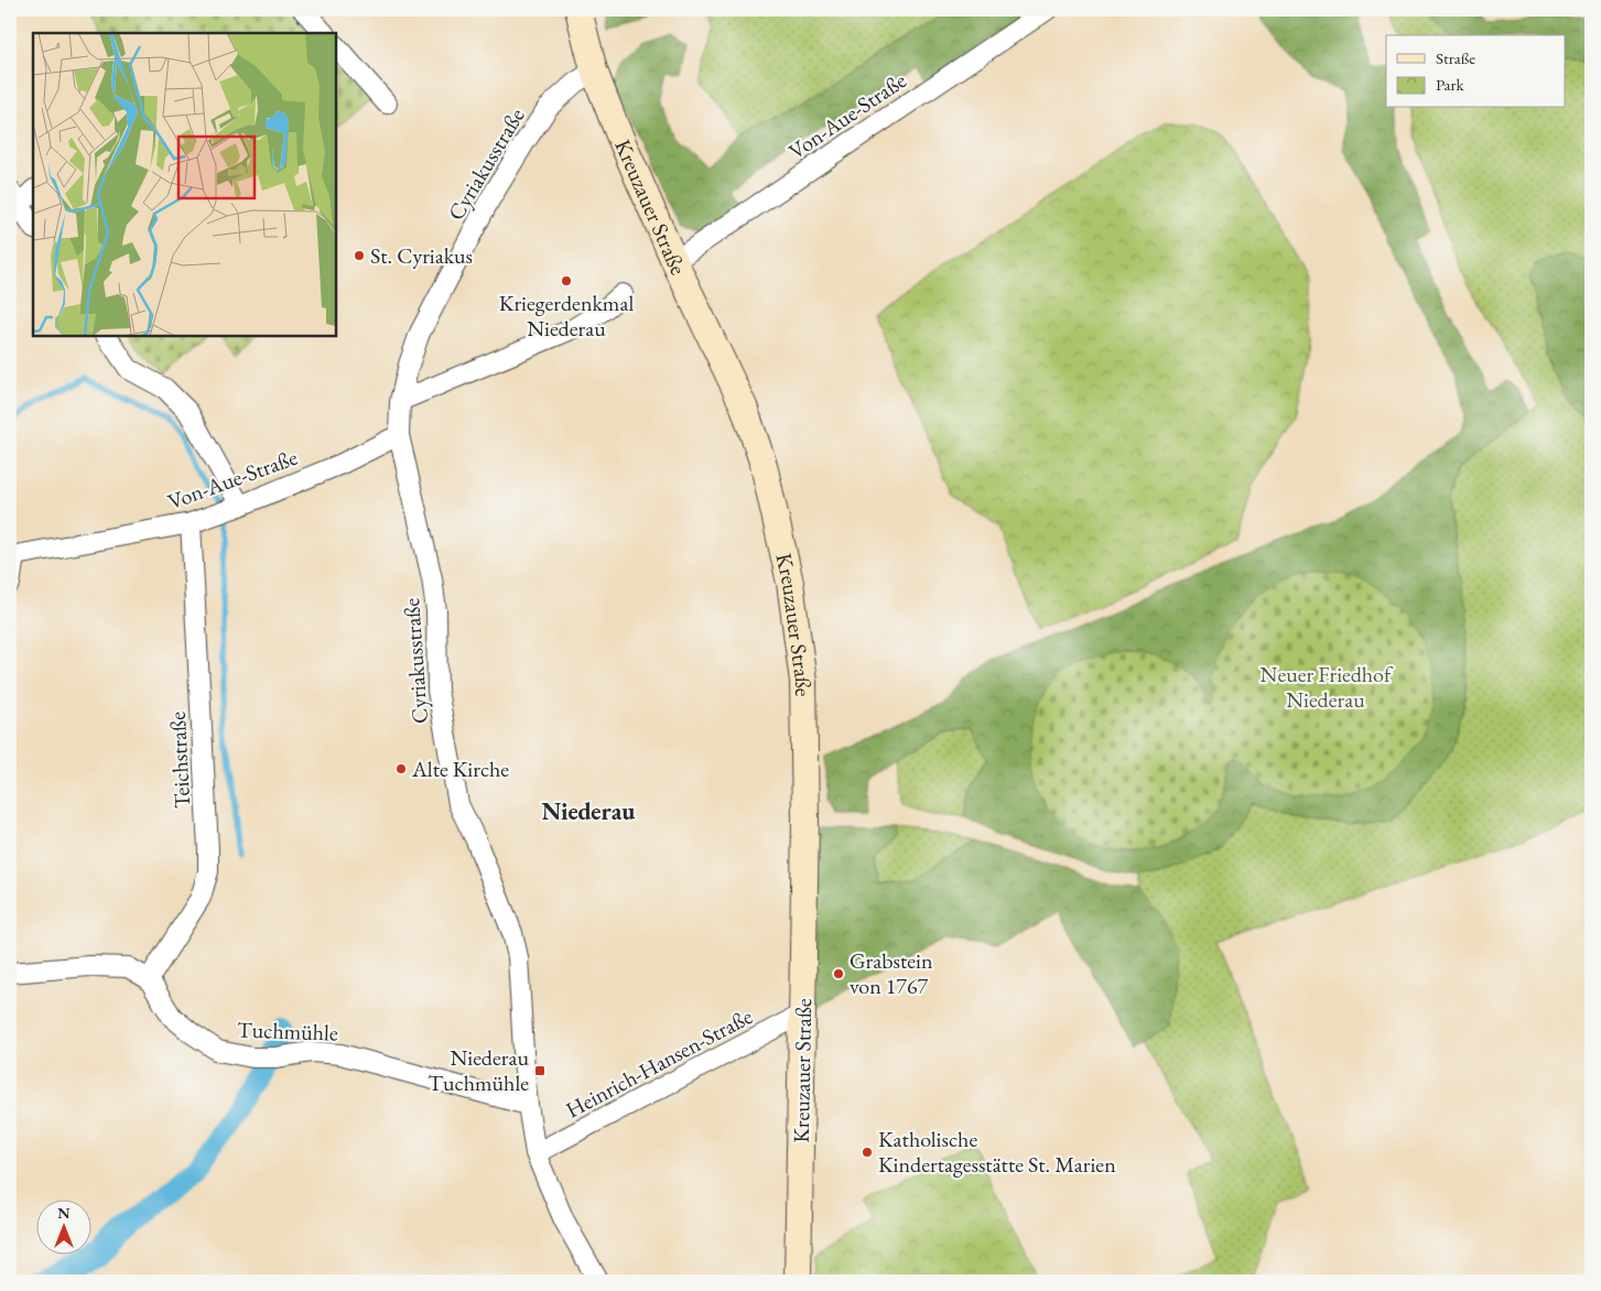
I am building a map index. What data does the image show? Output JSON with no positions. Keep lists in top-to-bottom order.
{
  "streets": {
    "main road": ["Kreuzauer Straße"],
    "street": [
      "Von-Aue-Straße",
      "Cyriakusstraße",
      "Teichstraße",
      "Tuchmühle",
      "Heinrich-Hansen-Straße"
    ]
  },
  "crossings": [
    ["Von-Aue-Straße", "Cyriakusstraße"],
    ["Von-Aue-Straße", "Kreuzauer Straße"],
    ["Von-Aue-Straße", "Teichstraße"],
    ["Cyriakusstraße", "Kreuzauer Straße"],
    ["Cyriakusstraße", "Tuchmühle"],
    ["Cyriakusstraße", "Heinrich-Hansen-Straße"],
    ["Kreuzauer Straße", "Heinrich-Hansen-Straße"],
    ["Teichstraße", "Tuchmühle"]
  ],
  "districts": ["Niederau"],
  "parks": ["Neuer Friedhof Niederau"],
  "places": {
    "other": [
      "St. Cyriakus",
      "Kriegerdenkmal Niederau",
      "Alte Kirche",
      "Grabstein von 1767",
      "Katholische Kindertagesstätte St. Marien"
    ],
    "transit": ["Niederau Tuchmühle"]
  },
  "legend": ["Straße", "Park"],
  "north": "top"
}
